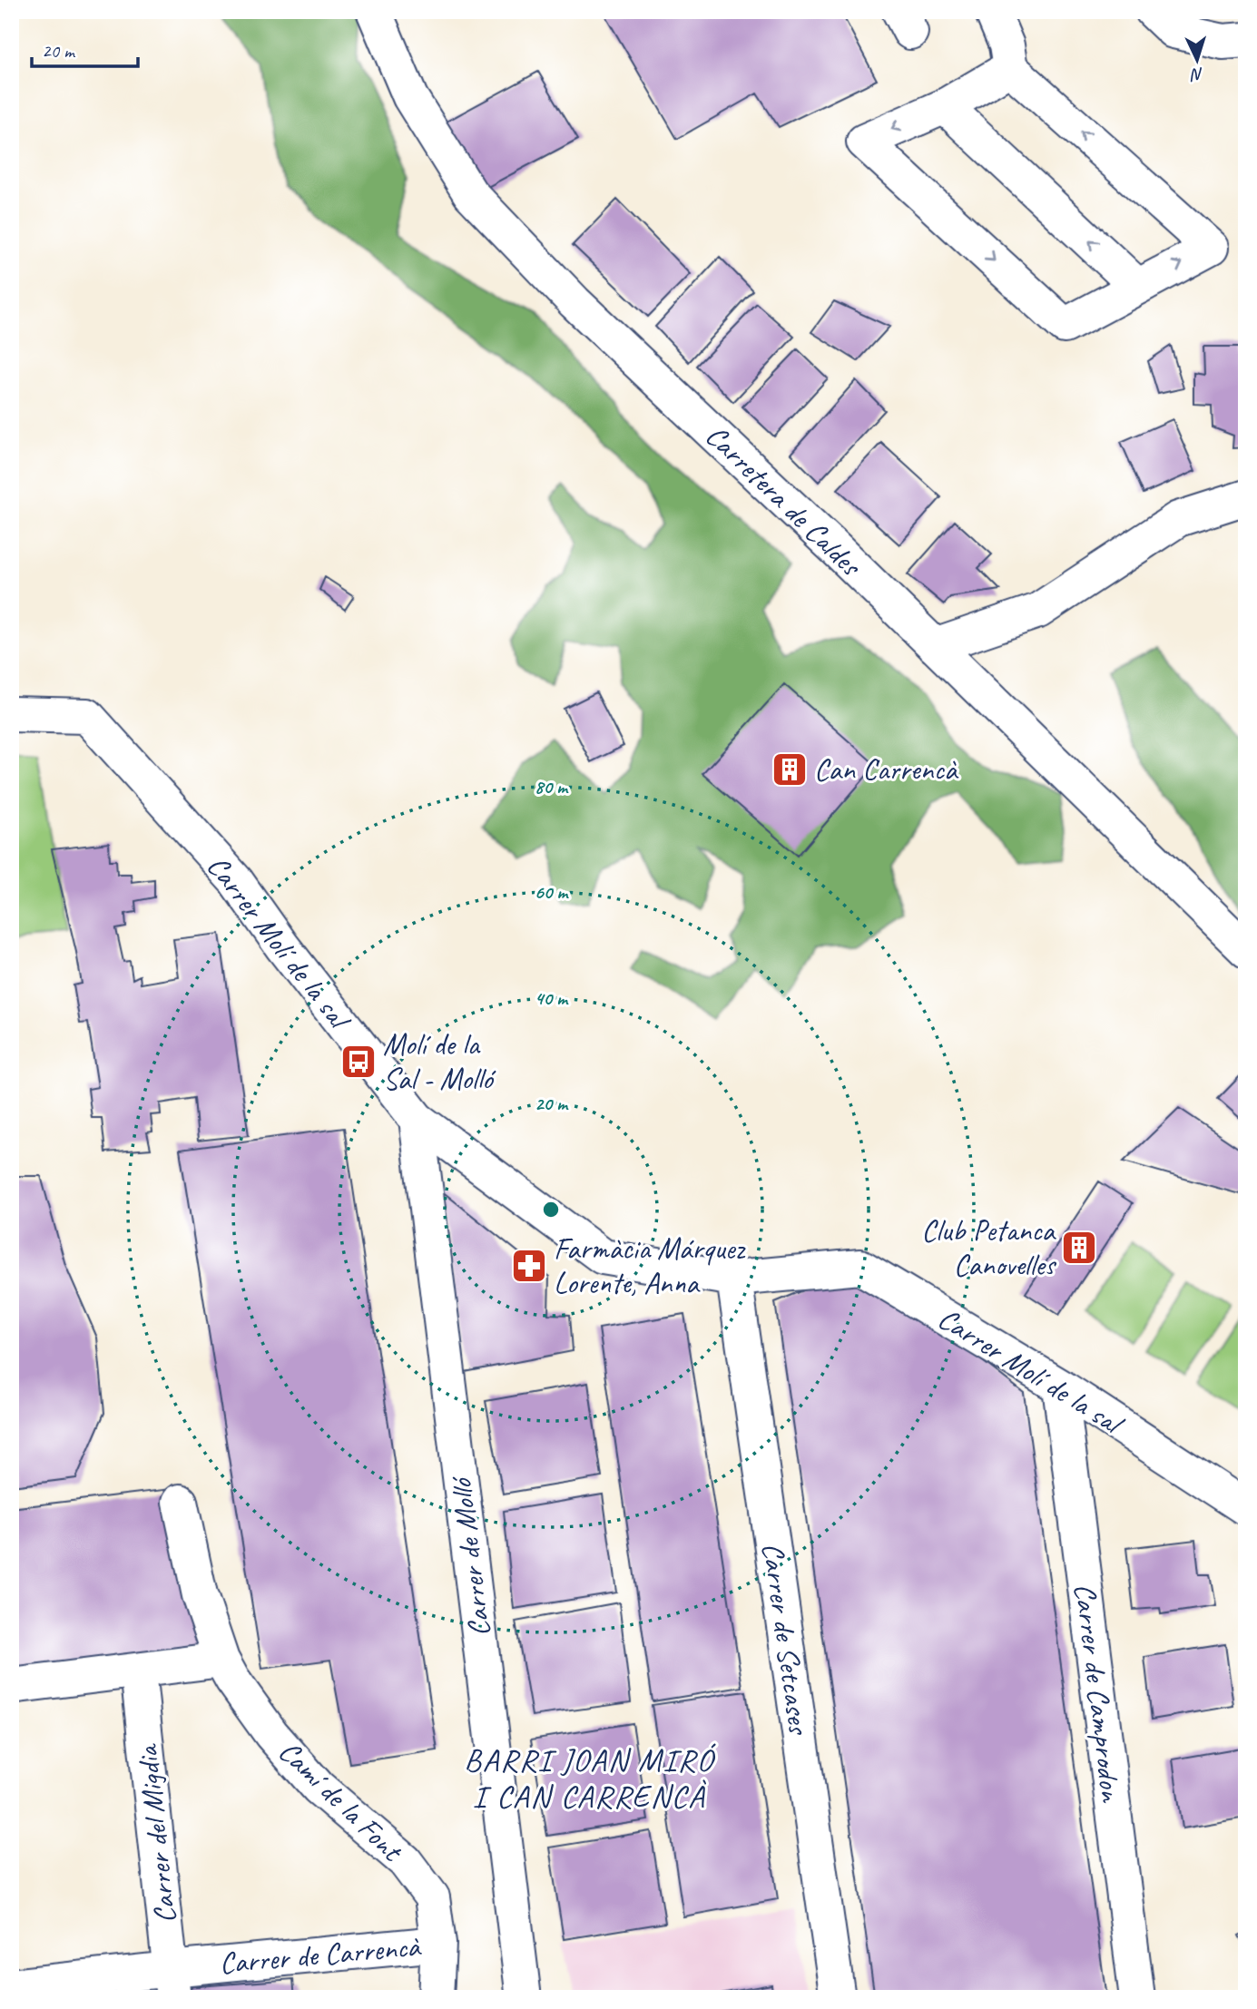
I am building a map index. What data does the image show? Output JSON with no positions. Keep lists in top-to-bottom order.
{
  "streets": {
    "street": [
      "Carretera de Caldes",
      "Carrer Molí de la sal",
      "Carrer de Molló",
      "Carrer de Setcases",
      "Carrer de Camprodon",
      "Camí de la Font",
      "Carrer del Migdia",
      "Carrer de Carrencà"
    ]
  },
  "crossings": [
    ["Carrer Molí de la sal", "Carrer de Molló"],
    ["Carrer Molí de la sal", "Carrer de Setcases"],
    ["Carrer Molí de la sal", "Carrer de Camprodon"],
    ["Camí de la Font", "Carrer de Carrencà"],
    ["Carrer del Migdia", "Carrer de Carrencà"]
  ],
  "districts": ["BARRI JOAN MIRÓ I CAN CARRENCÀ"],
  "places": {
    "building": ["Can Carrencà", "Club Petanca Canovelles"],
    "bus stop": ["Molí de la Sal - Molló"],
    "pharmacy": ["Farmàcia Márquez Lorente, Anna"]
  },
  "scale_bar": "20 m",
  "north": "bottom",
  "rings": [
    "80 m",
    "60 m",
    "40 m",
    "20 m"
  ]
}
